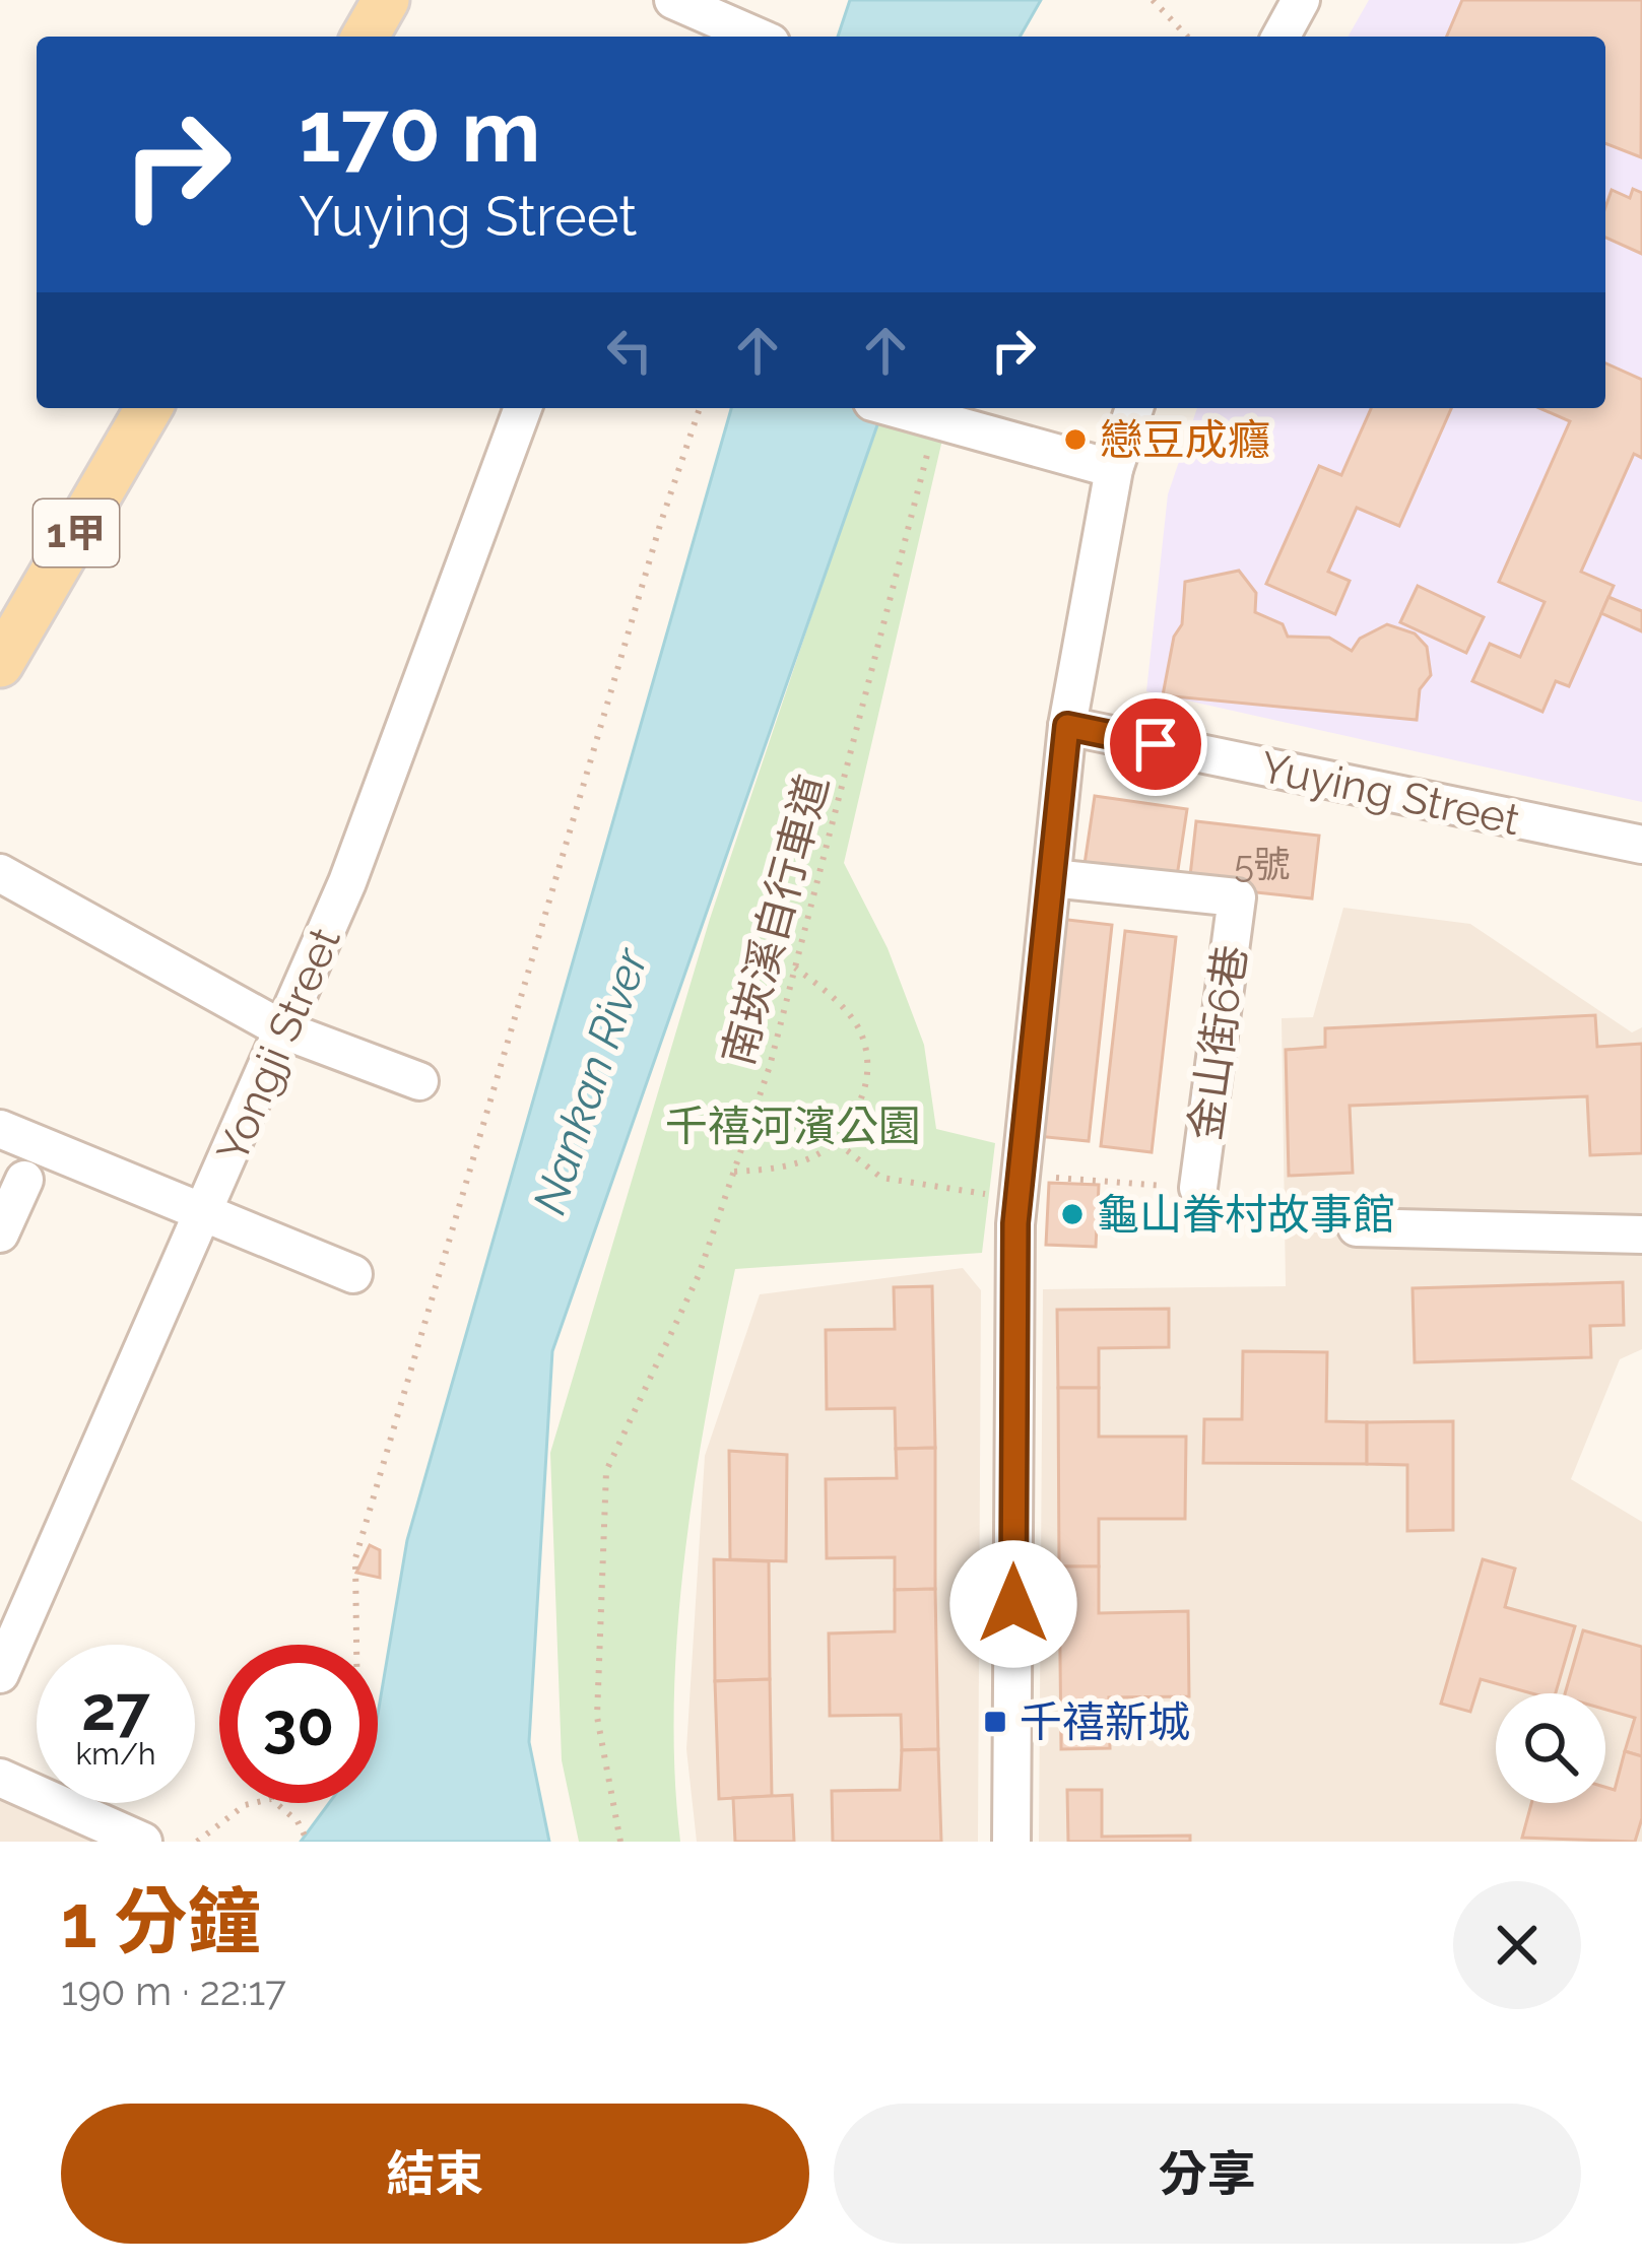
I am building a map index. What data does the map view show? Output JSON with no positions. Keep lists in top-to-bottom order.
{
  "streets": {
    "main road": ["1甲"],
    "street": ["Yuying Street", "金山街6巷", "Yongji Street"],
    "path": ["南崁溪自行車道"]
  },
  "water": ["Nankan River"],
  "parks": ["千禧河濱公園"],
  "places": {
    "other": ["戀豆成癮", "龜山眷村故事館"],
    "transit": ["千禧新城"]
  },
  "house_numbers": ["5號"],
  "page": {
    "turn": ["170 m", "Yuying Street"],
    "speed": "27 km/h",
    "limit": "30",
    "heading": ["1 分鐘", "190 m · 22:17"],
    "buttons": ["結束", "分享"]
  }
}
